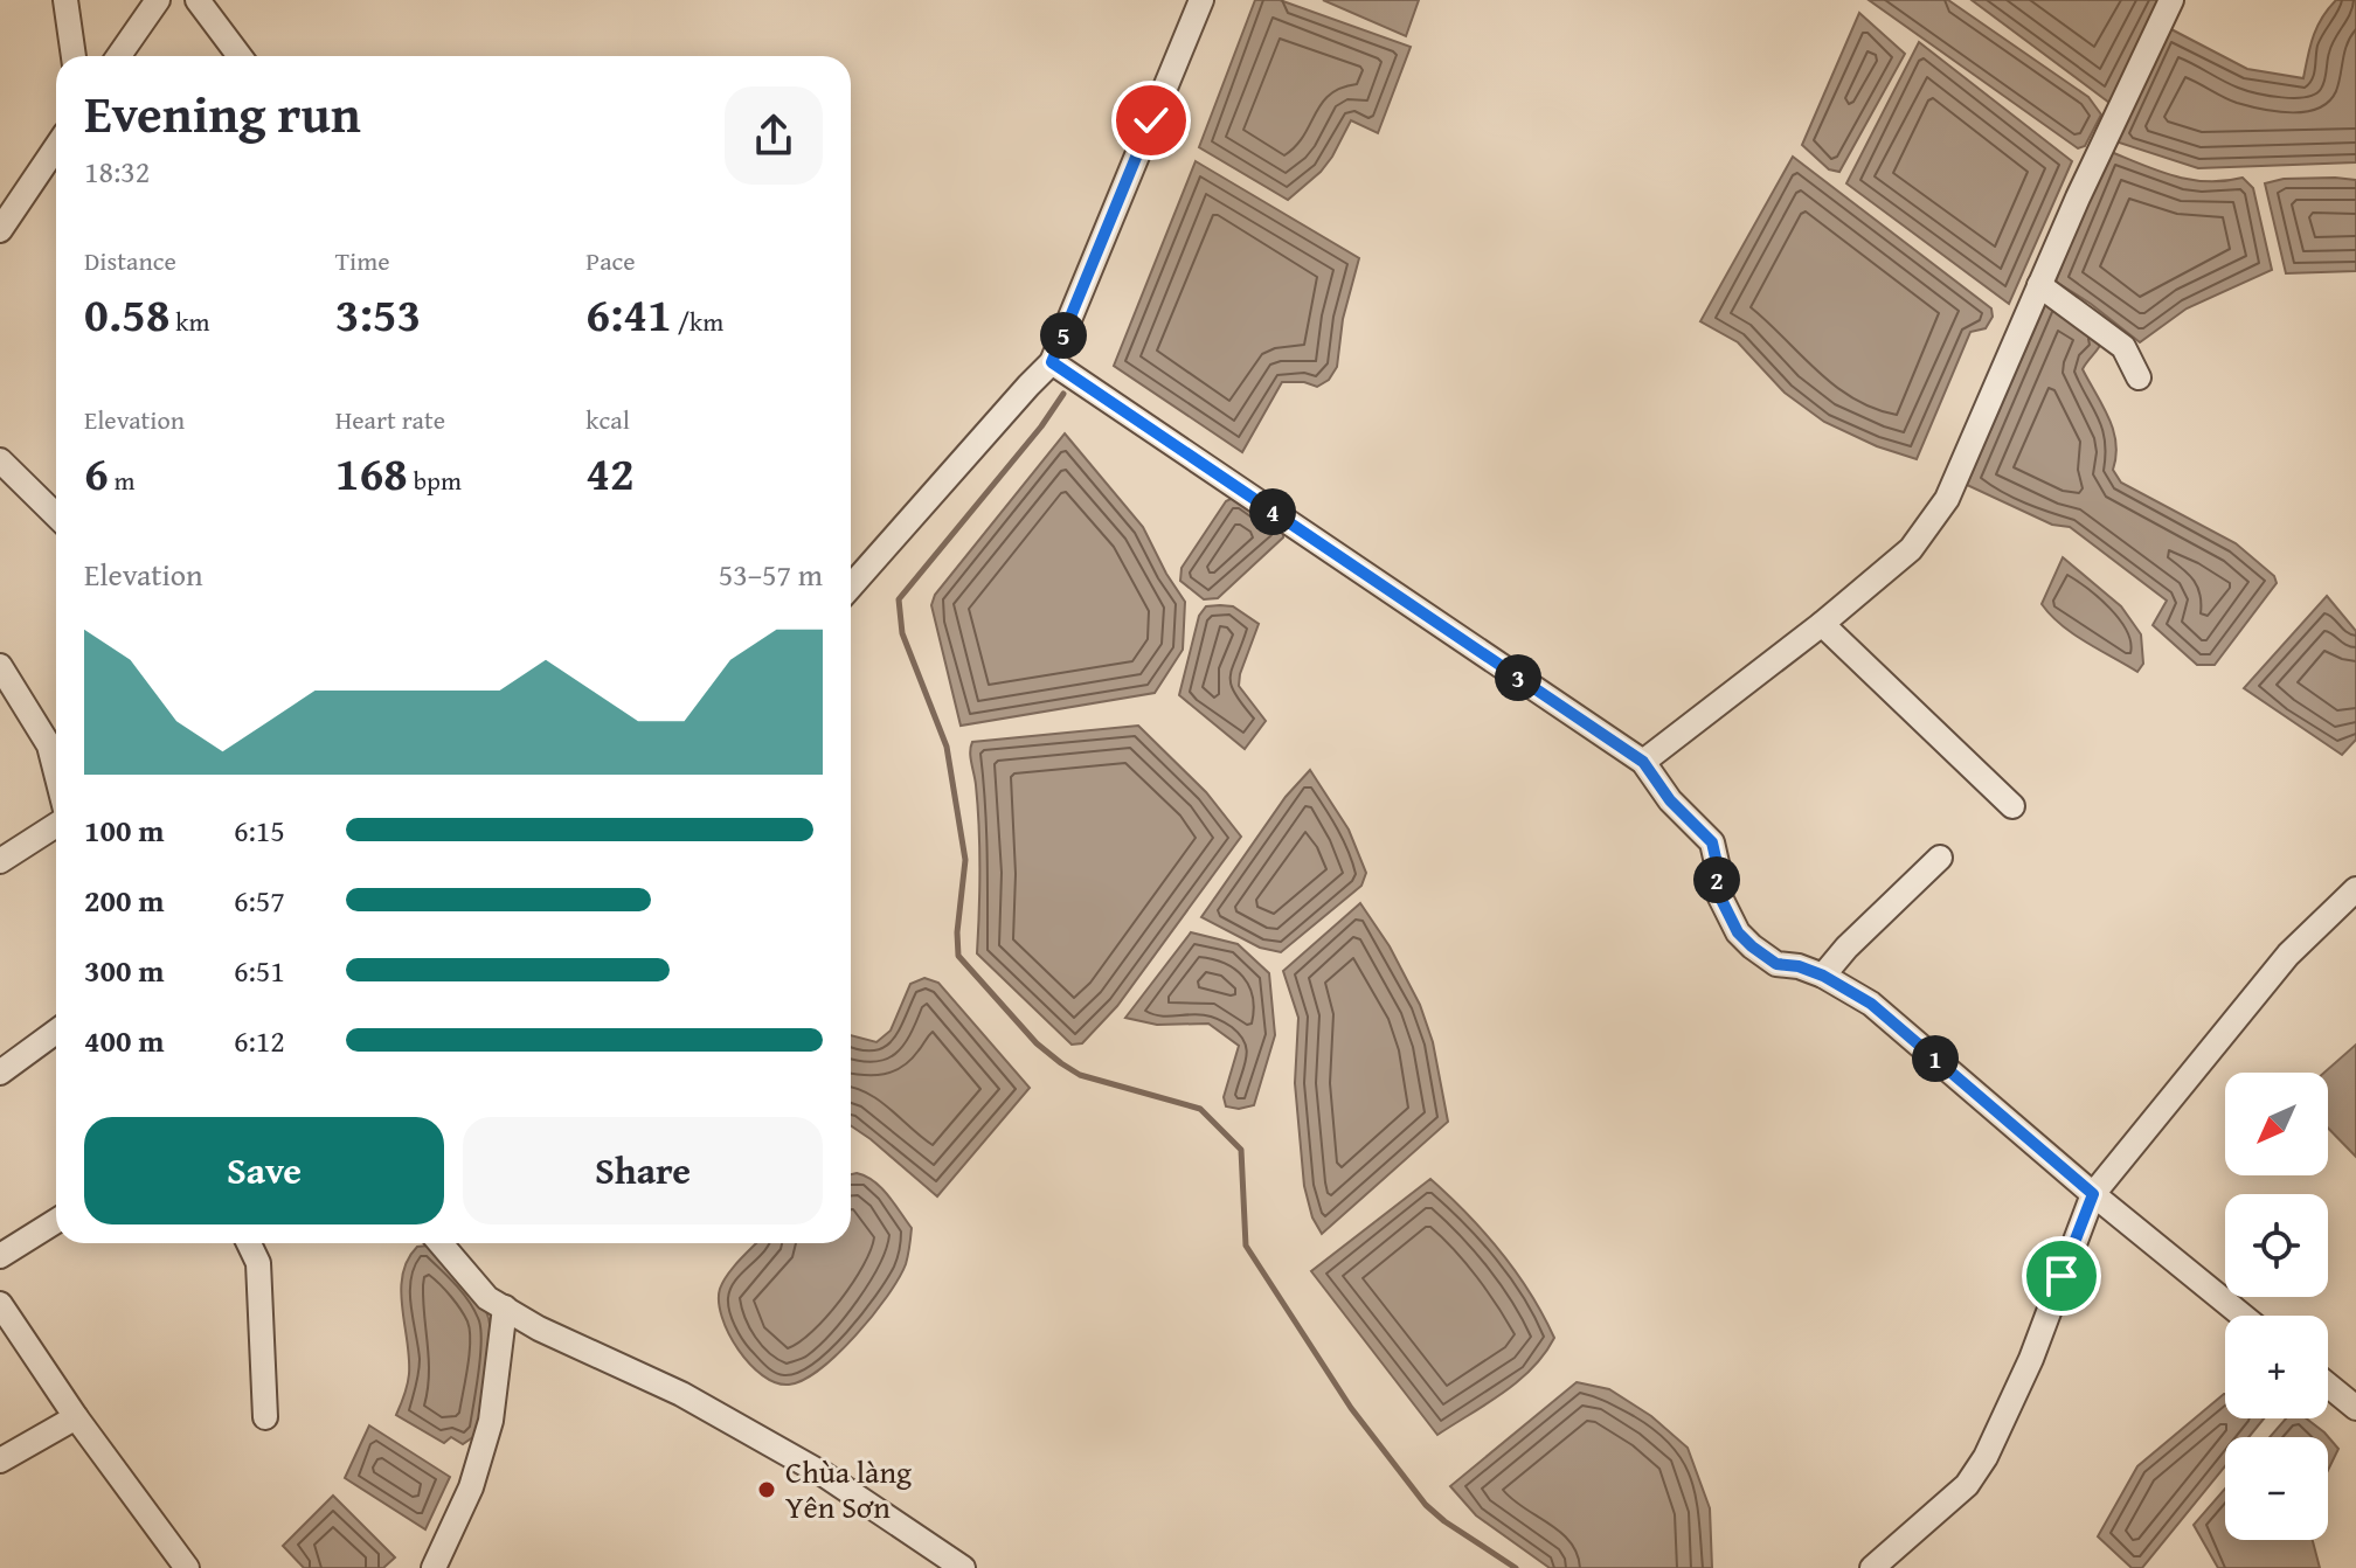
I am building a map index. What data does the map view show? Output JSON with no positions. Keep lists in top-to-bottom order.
{
  "places": ["Chùa làng Yên Sơn"],
  "north": "bottom left",
  "page": {
    "heading": ["Evening run", "18:32"],
    "stats": [
      ["Distance", "0.58 km"],
      ["Time", "3:53"],
      ["Pace", "6:41 /km"],
      ["Elevation", "6 m"],
      ["Heart rate", "168 bpm"],
      ["kcal", "42"]
    ],
    "pins": [
      "5",
      "4",
      "3",
      "2",
      "1"
    ],
    "chart": ["Elevation", "53–57 m"],
    "list": [
      {
        "name": "100 m",
        "note": "6:15"
      },
      {
        "name": "200 m",
        "note": "6:57"
      },
      {
        "name": "300 m",
        "note": "6:51"
      },
      {
        "name": "400 m",
        "note": "6:12"
      }
    ],
    "map_buttons": ["+", "−"],
    "buttons": ["Save", "Share"]
  }
}
